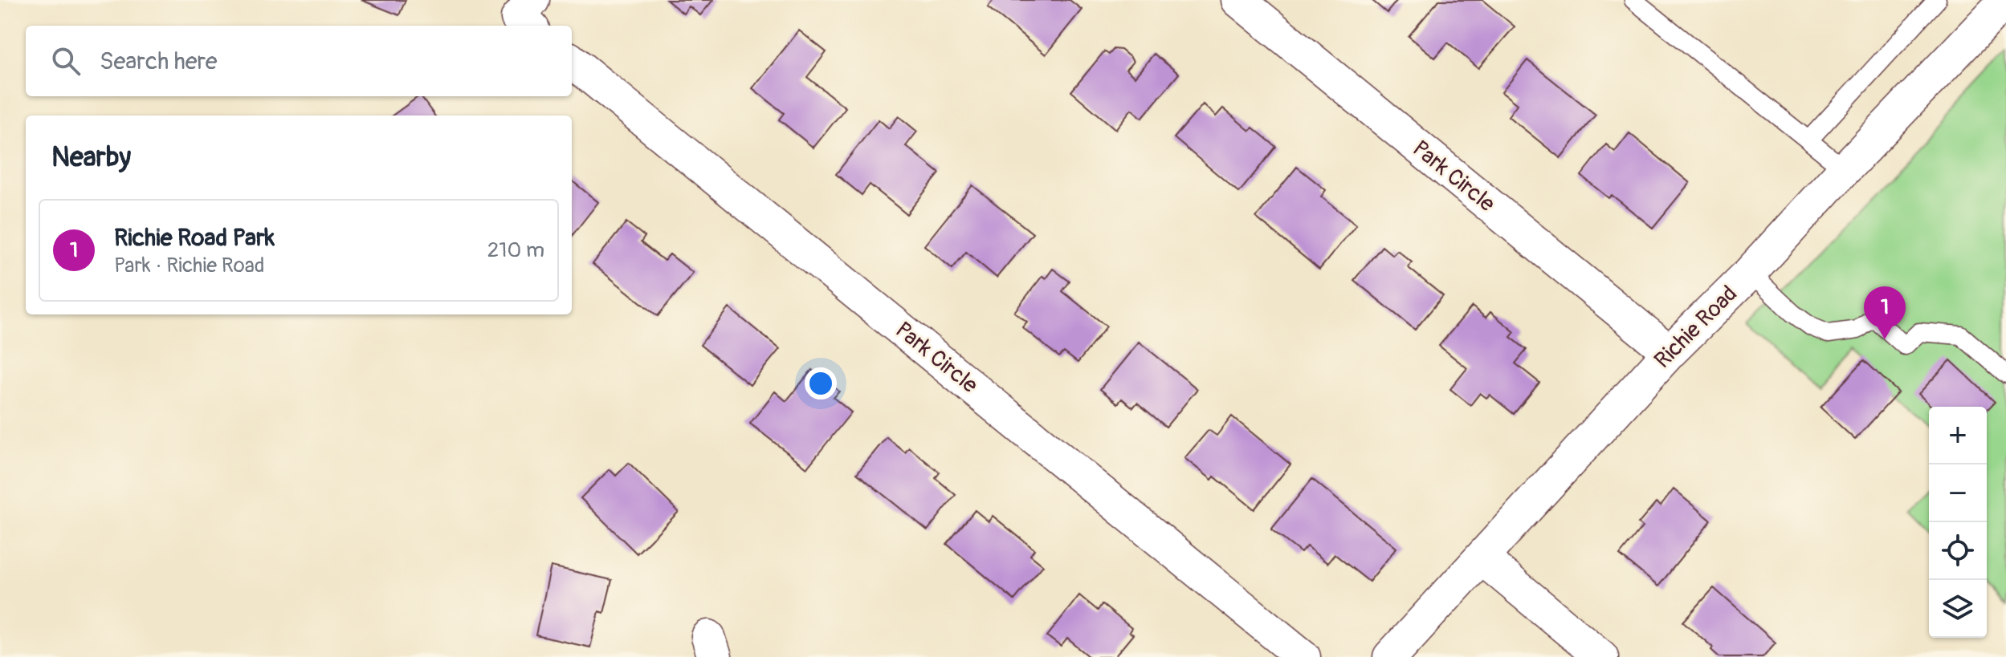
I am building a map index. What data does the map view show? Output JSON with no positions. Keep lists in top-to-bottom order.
{
  "streets": {
    "street": ["Park Circle", "Richie Road"]
  },
  "crossings": [
    ["Park Circle", "Richie Road"]
  ],
  "page": {
    "search": "Search here",
    "heading": "Nearby",
    "list": [
      {
        "mark": "1",
        "name": "Richie Road Park",
        "note": "Park · Richie Road",
        "value": "210 m"
      }
    ],
    "pins": "1",
    "map_buttons": ["+", "−"]
  }
}
